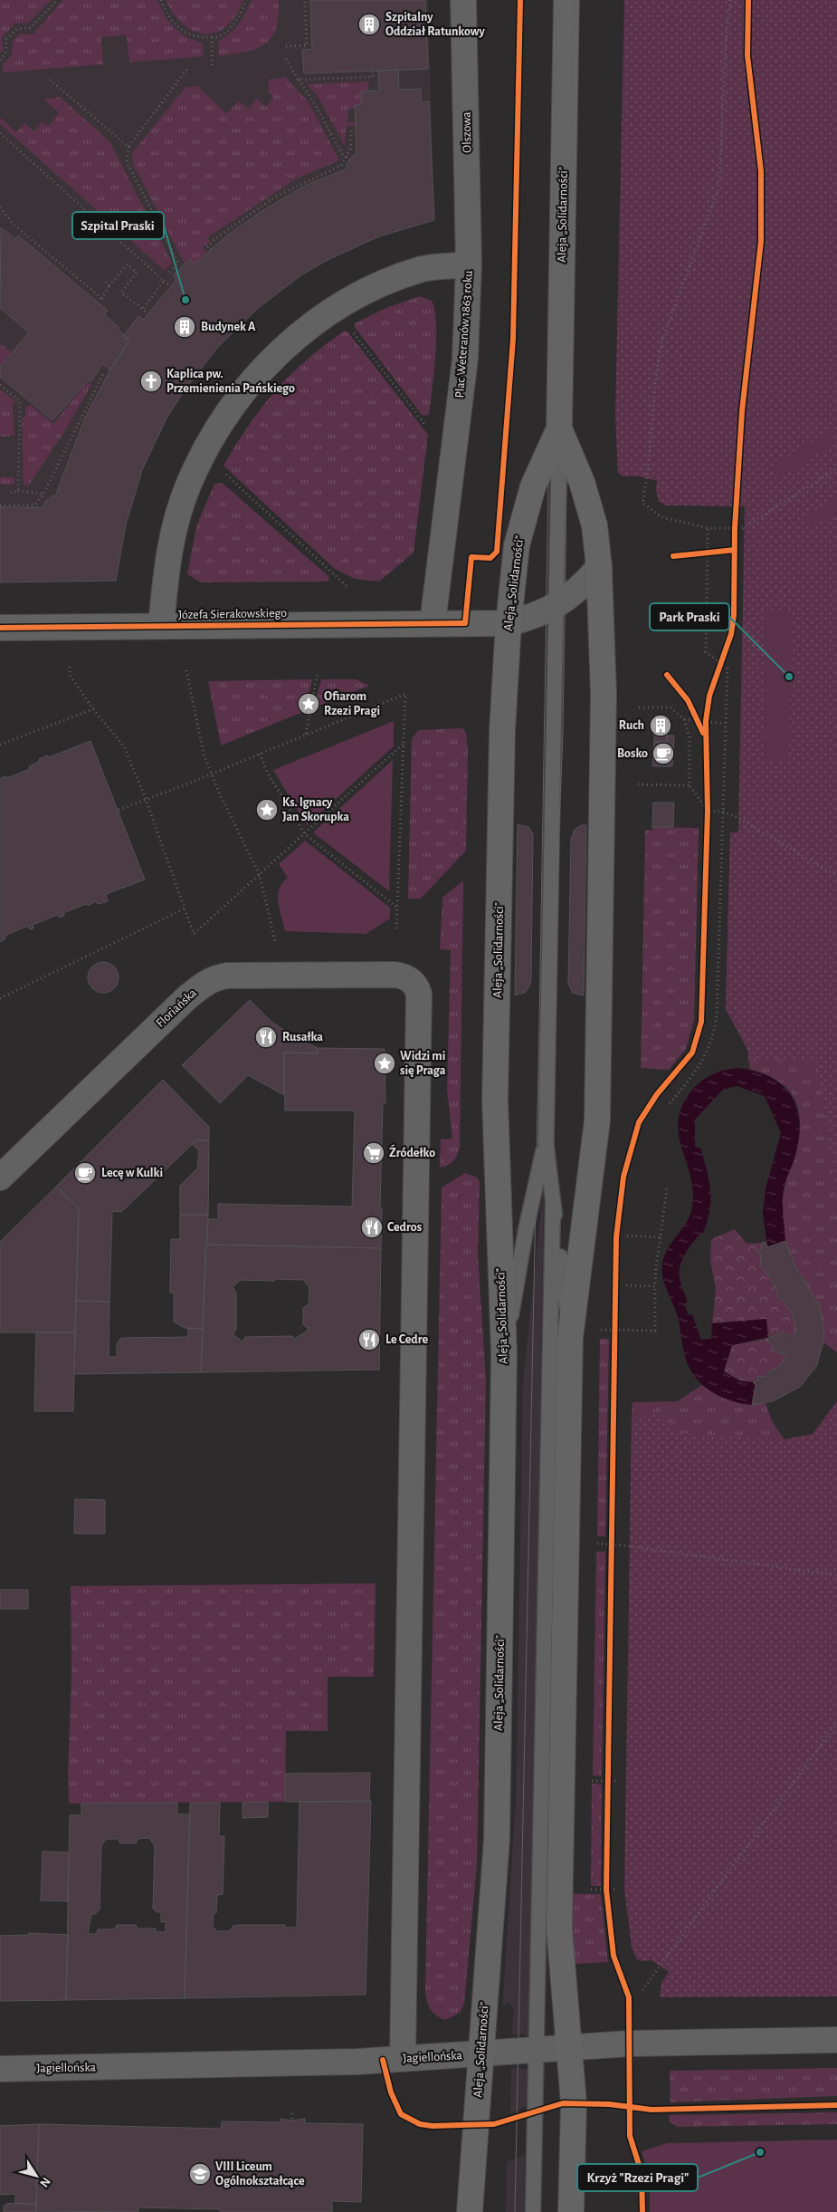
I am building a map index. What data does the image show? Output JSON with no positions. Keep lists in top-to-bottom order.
{
  "streets": {
    "main road": ["Aleja „Solidarności”"],
    "street": [
      "Olszowa",
      "Plac Weteranów 1863 roku",
      "Józefa Sierakowskiego",
      "Floriańska",
      "Jagiellońska"
    ]
  },
  "crossings": [
    ["Olszowa", "Plac Weteranów 1863 roku"],
    ["Aleja „Solidarności”", "Józefa Sierakowskiego"],
    ["Aleja „Solidarności”", "Jagiellońska"],
    ["Plac Weteranów 1863 roku", "Józefa Sierakowskiego"],
    ["Floriańska", "Jagiellońska"]
  ],
  "places": {
    "building": ["Szpitalny Oddział Ratunkowy", "Budynek A", "Ruch"],
    "other": ["Szpital Praski", "Park Praski", "Krzyż \"Rzezi Pragi\""],
    "church": ["Kaplica pw. Przemienienia Pańskiego"],
    "place": ["Ofiarom Rzezi Pragi", "Ks. Ignacy Jan Skorupka", "Widzi mi się Praga"],
    "cafe": ["Bosko", "Lecę w Kulki"],
    "restaurant": ["Rusałka", "Cedros", "Le Cedre"],
    "supermarket": ["Źródełko"],
    "school or university": ["VIII Liceum Ogólnokształcące"]
  },
  "north": "bottom right"
}
